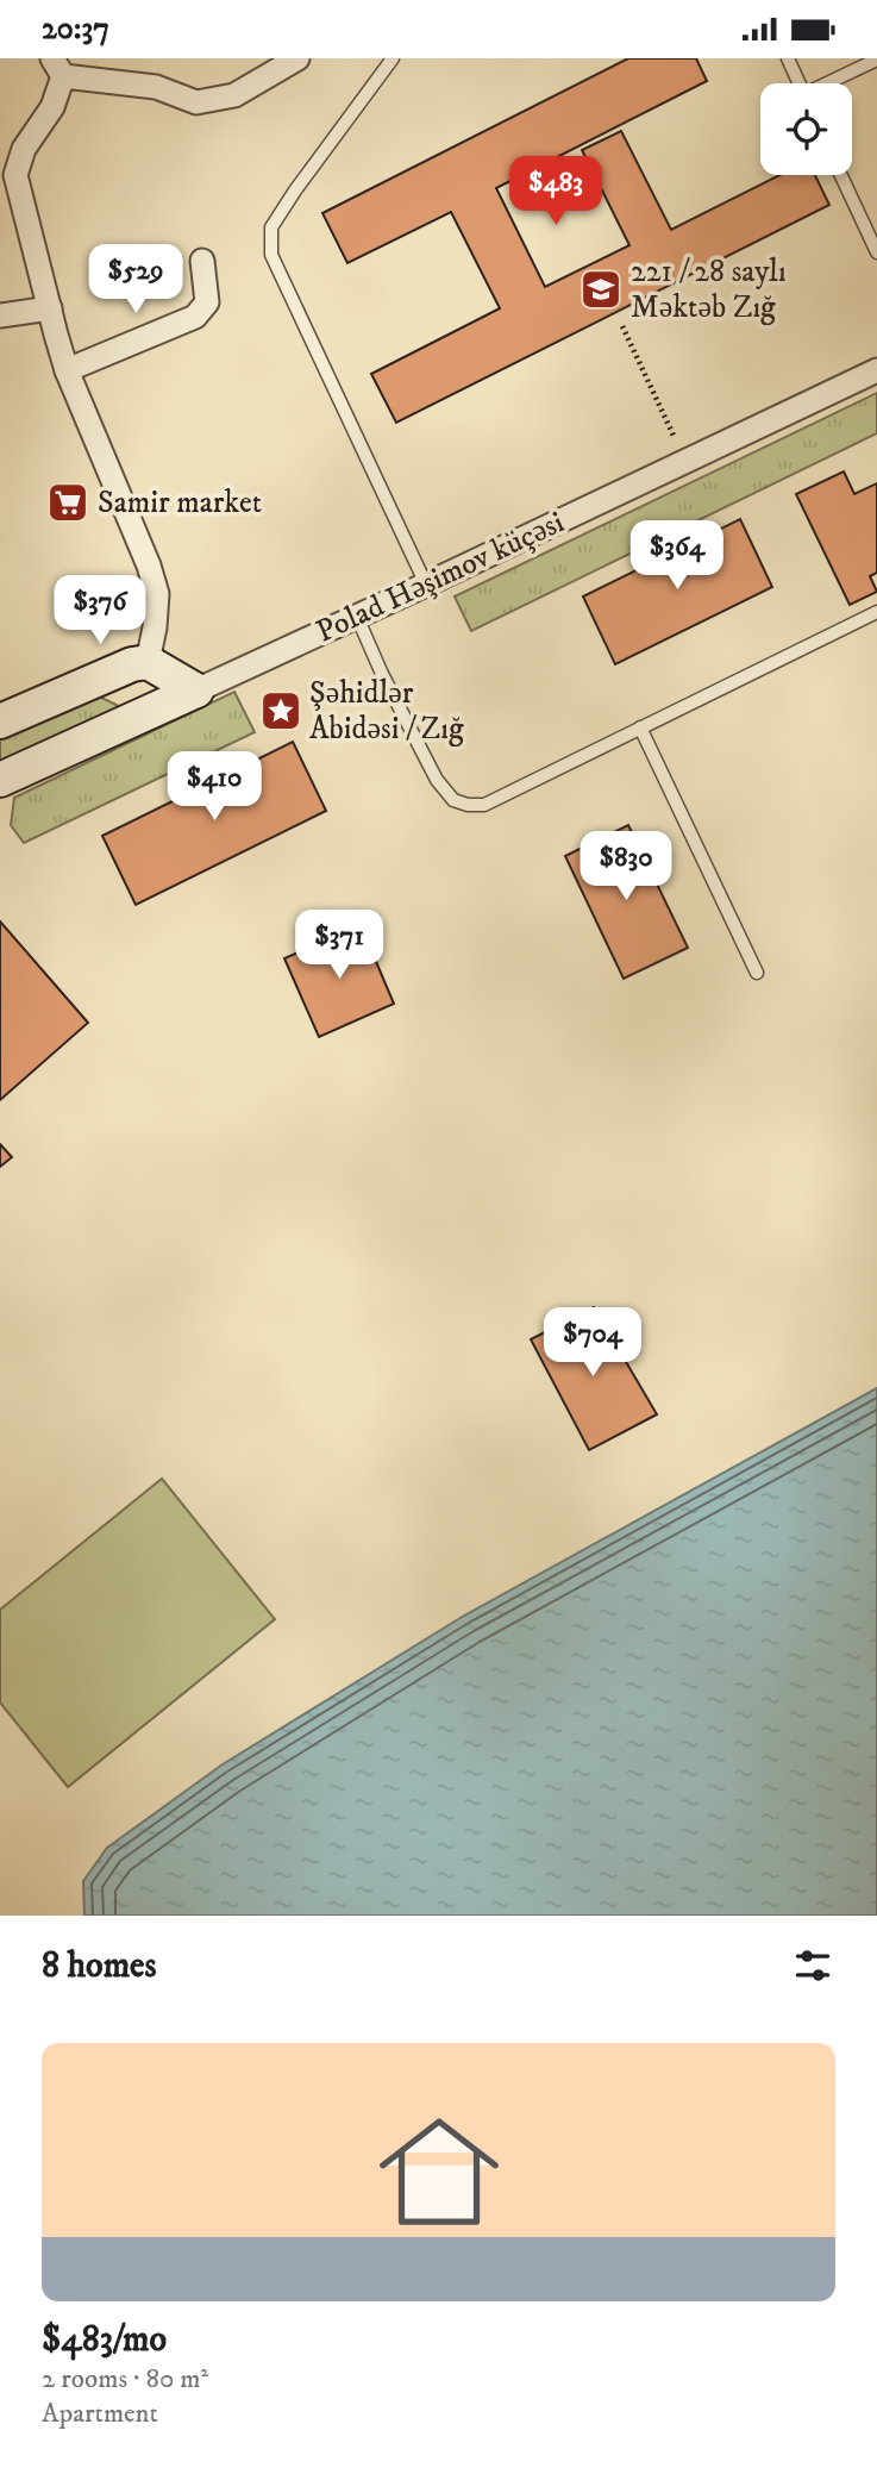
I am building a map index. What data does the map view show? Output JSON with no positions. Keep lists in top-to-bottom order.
{
  "streets": {
    "street": ["Polad Həşimov küçəsi"]
  },
  "places": {
    "school or university": ["221 / 28 saylı Məktəb Zığ"],
    "supermarket": ["Samir market"],
    "place": ["Şəhidlər Abidəsi / Zığ"]
  },
  "page": {
    "status": "20:37",
    "price": [
      "$483",
      "$529",
      "$364",
      "$376",
      "$410",
      "$830",
      "$371",
      "$704"
    ],
    "heading": "8 homes",
    "list": [
      {
        "name": "$483/mo",
        "note": "2 rooms · 80 m² · Apartment"
      }
    ]
  }
}
